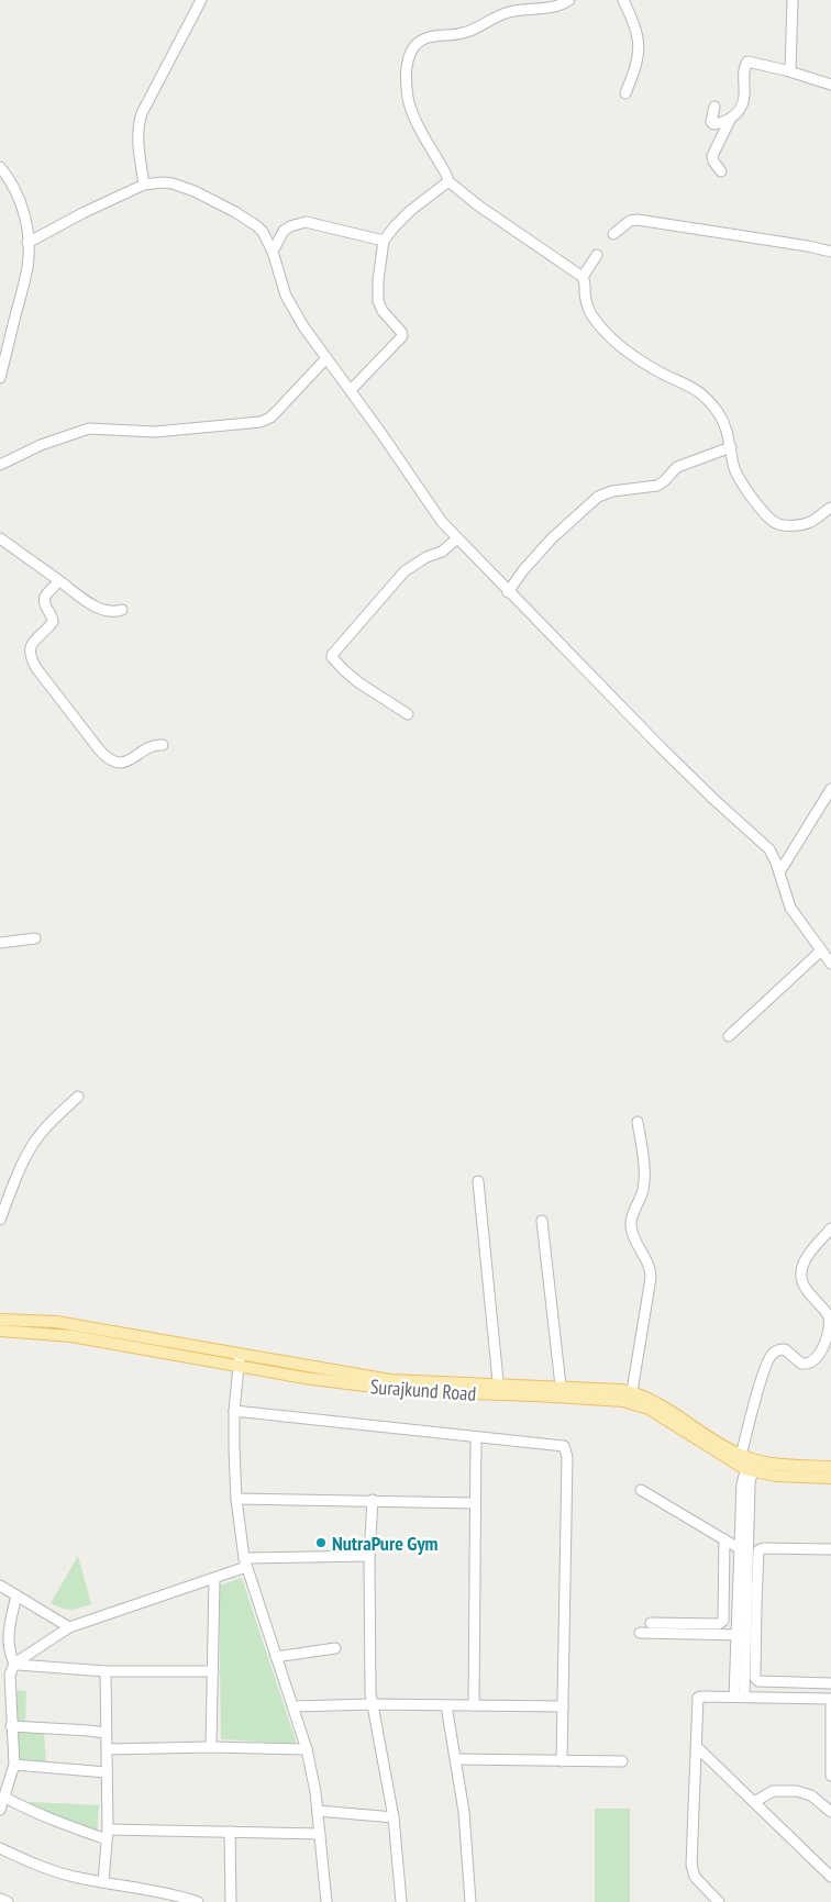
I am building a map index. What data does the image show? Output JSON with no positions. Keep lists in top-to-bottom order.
{
  "streets": {
    "main road": ["Surajkund Road"]
  },
  "places": ["NutraPure Gym"]
}
